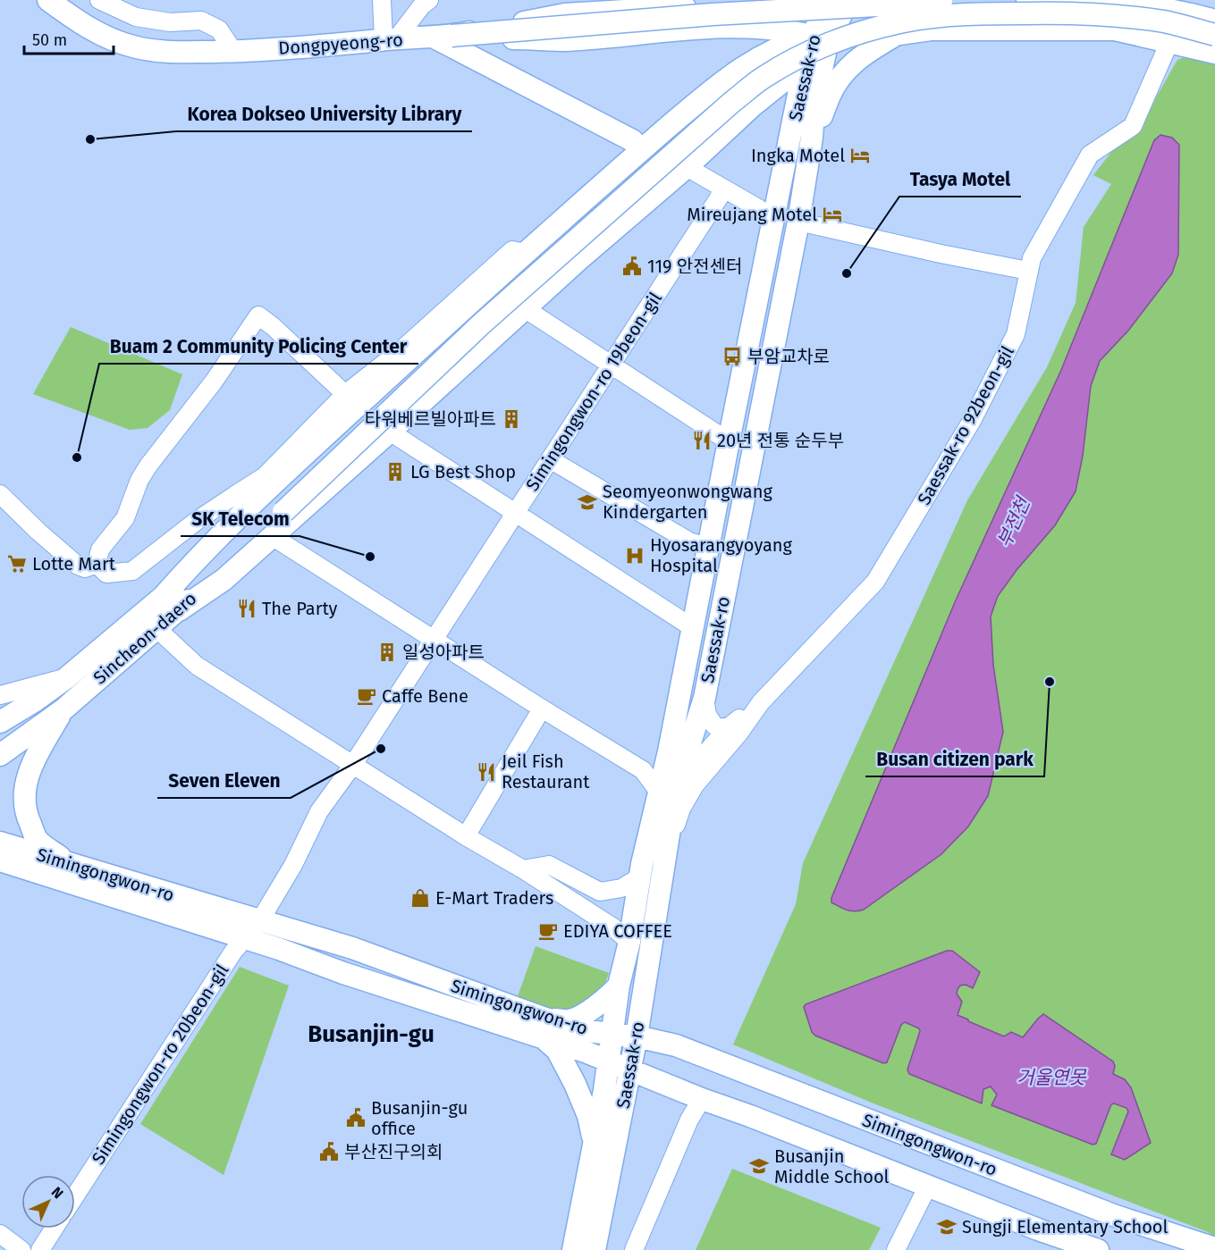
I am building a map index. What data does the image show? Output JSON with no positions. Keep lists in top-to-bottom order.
{
  "streets": {
    "main road": [
      "Dongpyeong-ro",
      "Saessak-ro",
      "Sincheon-daero",
      "Simingongwon-ro"
    ],
    "street": ["Simingongwon-ro 19beon-gil", "Saessak-ro 92beon-gil", "Simingongwon-ro 20beon-gil"]
  },
  "crossings": [
    ["Dongpyeong-ro", "Saessak-ro"],
    ["Saessak-ro", "Saessak-ro 92beon-gil"],
    ["Saessak-ro", "Simingongwon-ro"],
    ["Simingongwon-ro 19beon-gil", "Simingongwon-ro"],
    ["Simingongwon-ro 19beon-gil", "Simingongwon-ro 20beon-gil"],
    ["Simingongwon-ro", "Simingongwon-ro 20beon-gil"]
  ],
  "districts": ["Busanjin-gu"],
  "water": ["부전천", "거울연못"],
  "places": {
    "other": [
      "Korea Dokseo University Library",
      "Tasya Motel",
      "Buam 2 Community Policing Center",
      "SK Telecom",
      "Busan citizen park",
      "Seven Eleven"
    ],
    "hotel": ["Ingka Motel", "Mireujang Motel"],
    "public building": ["119 안전센터", "Busanjin-gu office", "부산진구의회"],
    "bus stop": ["부암교차로"],
    "building": ["타워베르빌아파트", "LG Best Shop", "일성아파트"],
    "restaurant": ["20년 전통 순두부", "The Party", "Jeil Fish Restaurant"],
    "school or university": ["Seomyeonwongwang Kindergarten", "Busanjin Middle School", "Sungji Elementary School"],
    "hospital": ["Hyosarangyoyang Hospital"],
    "supermarket": ["Lotte Mart"],
    "cafe": ["Caffe Bene", "EDIYA COFFEE"],
    "shop": ["E-Mart Traders"]
  },
  "scale_bar": "50 m",
  "north": "top right"
}
